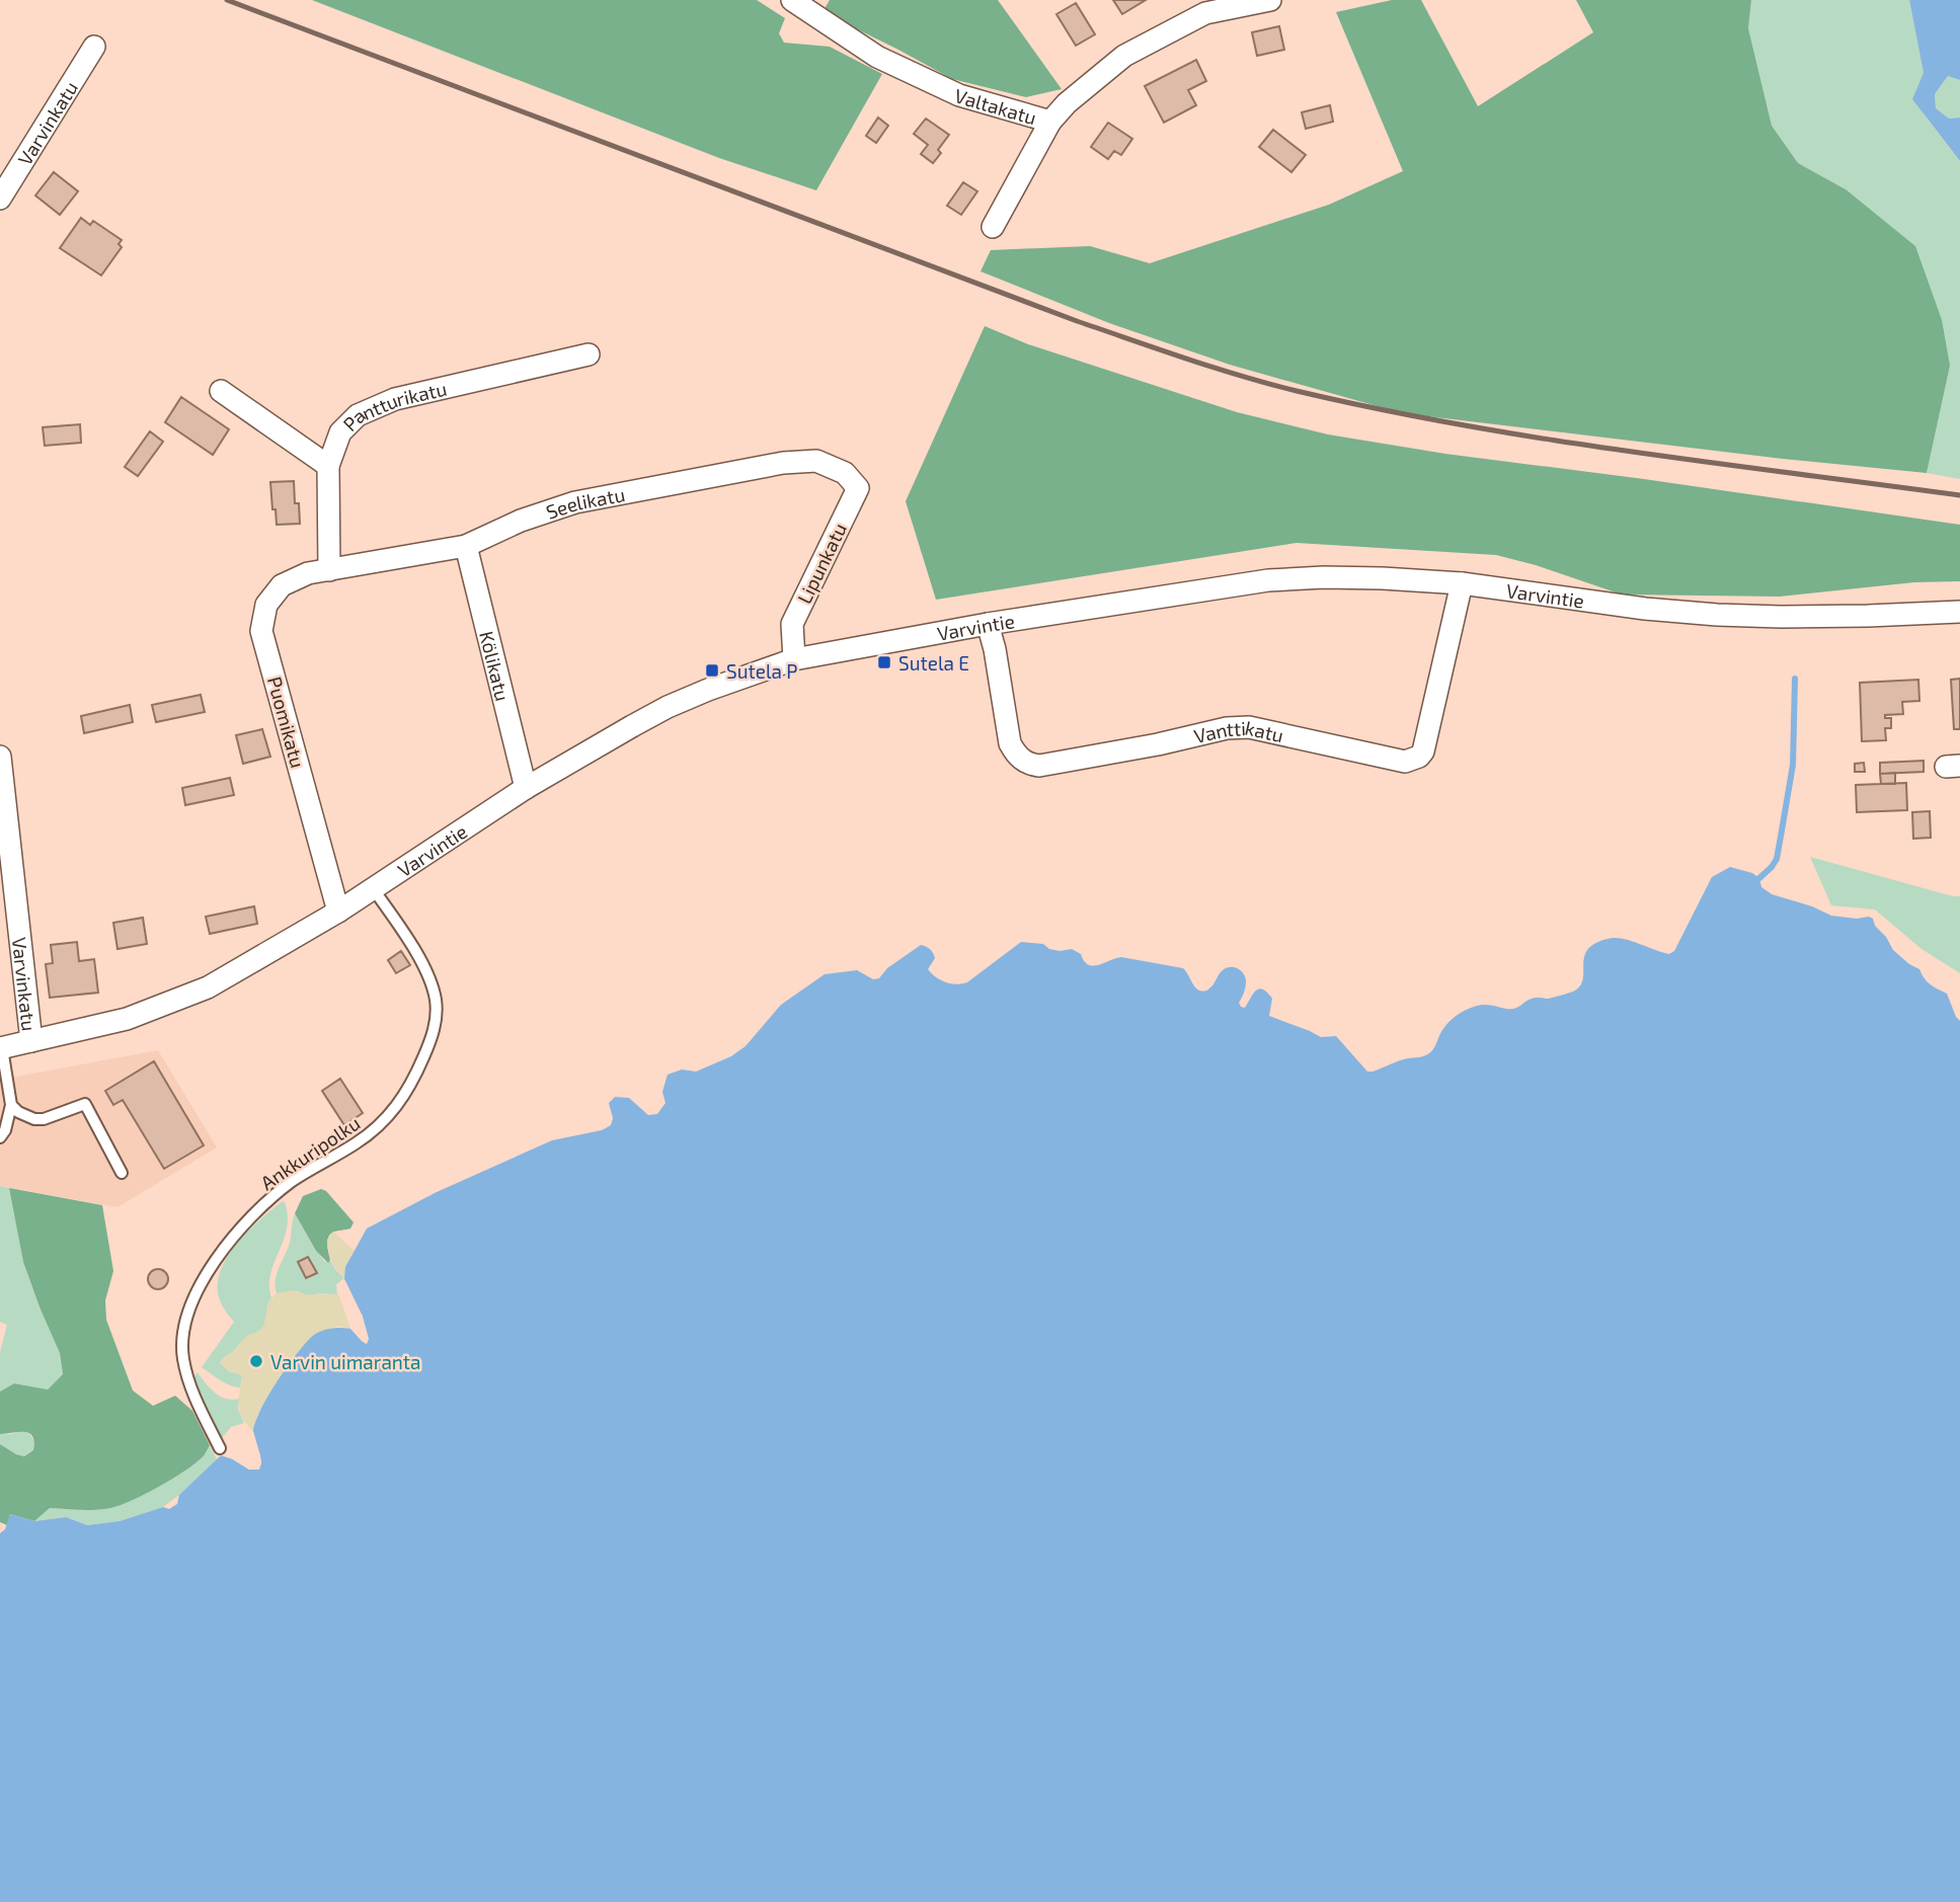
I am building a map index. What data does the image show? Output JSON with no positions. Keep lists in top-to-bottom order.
{
  "streets": {
    "street": [
      "Valtakatu",
      "Varvinkatu",
      "Pantturikatu",
      "Seelikatu",
      "Lipunkatu",
      "Varvintie",
      "Kölikatu",
      "Puomikatu",
      "Vanttikatu"
    ],
    "lane": ["Ankkuripolku"]
  },
  "crossings": [
    ["Varvinkatu", "Varvintie"],
    ["Pantturikatu", "Seelikatu"],
    ["Pantturikatu", "Puomikatu"],
    ["Seelikatu", "Lipunkatu"],
    ["Seelikatu", "Kölikatu"],
    ["Seelikatu", "Puomikatu"],
    ["Lipunkatu", "Varvintie"],
    ["Varvintie", "Kölikatu"],
    ["Varvintie", "Puomikatu"],
    ["Varvintie", "Vanttikatu"],
    ["Varvintie", "Ankkuripolku"]
  ],
  "places": {
    "transit": ["Sutela E", "Sutela P"],
    "other": ["Varvin uimaranta"]
  }
}
